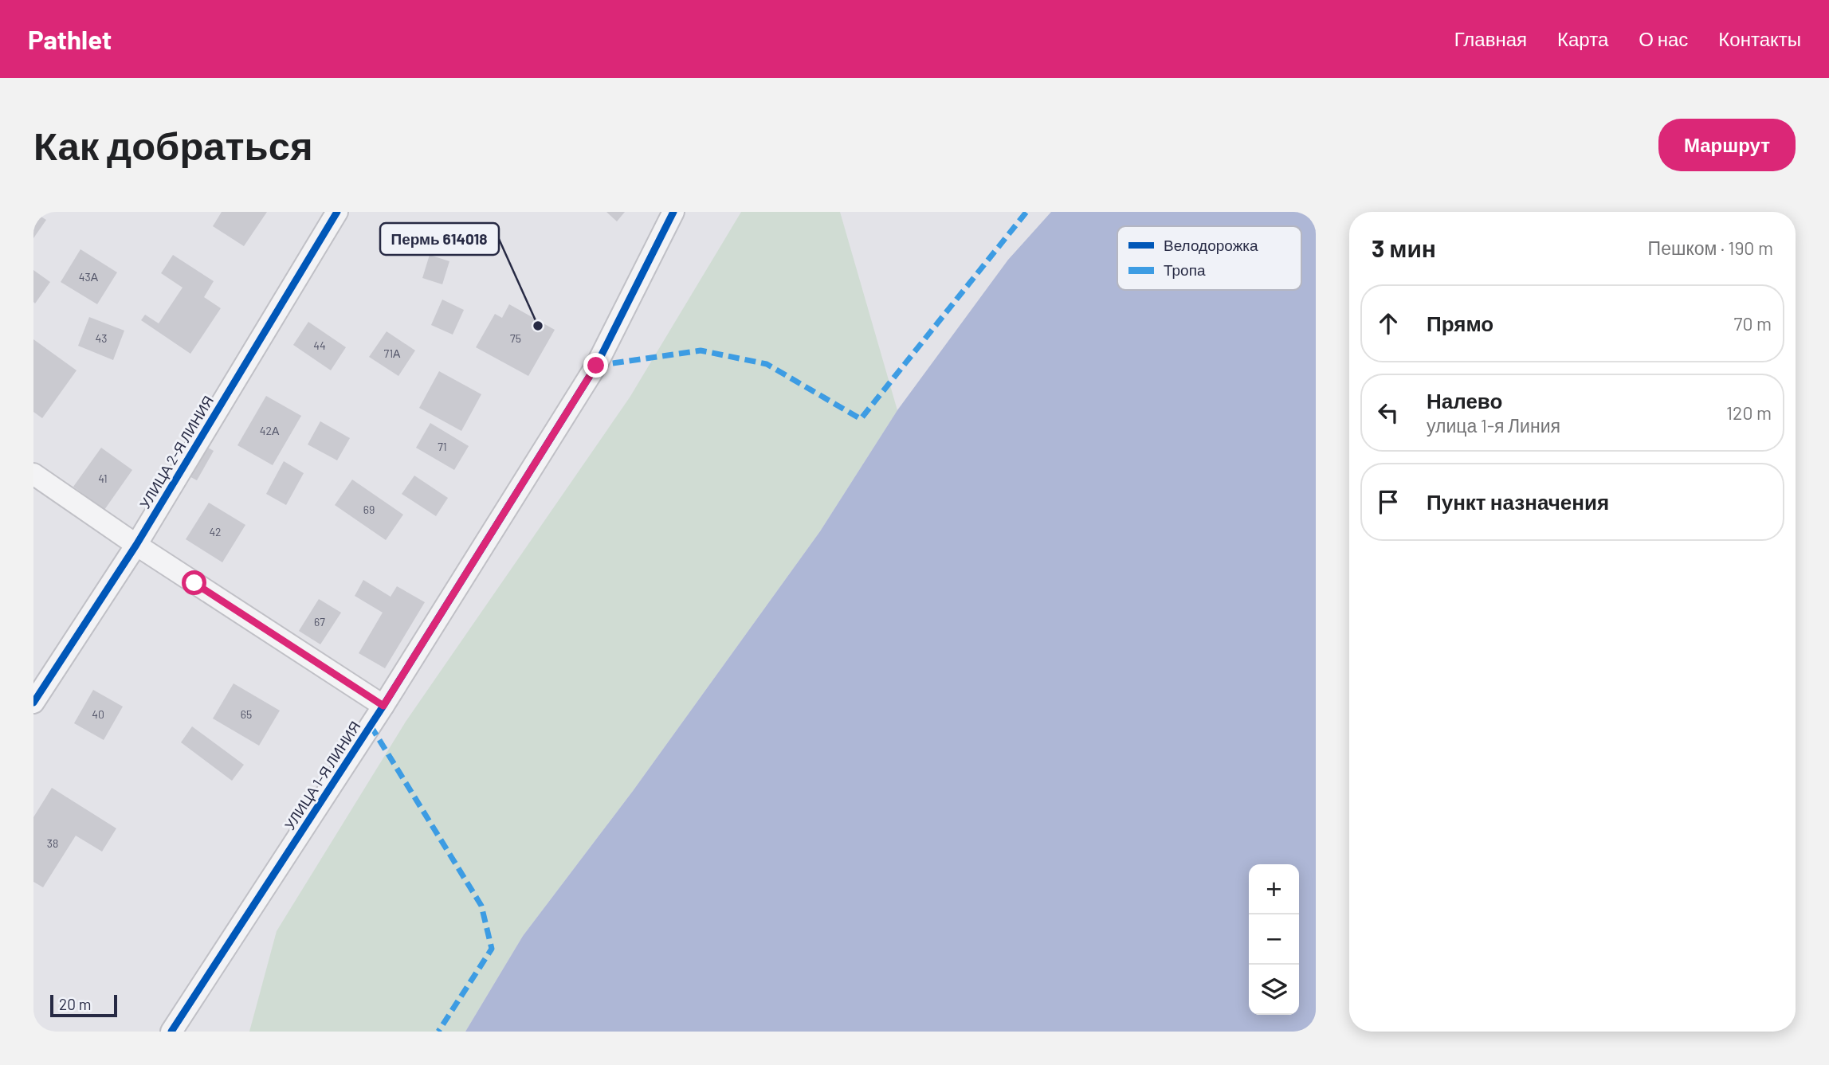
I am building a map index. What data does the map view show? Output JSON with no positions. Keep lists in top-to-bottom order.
{
  "streets": {
    "street": ["УЛИЦА 2-Я ЛИНИЯ", "УЛИЦА 1-Я ЛИНИЯ"]
  },
  "places": ["Пермь 614018"],
  "house_numbers": [
    "43А",
    "43",
    "75",
    "44",
    "71А",
    "42А",
    "71",
    "41",
    "69",
    "42",
    "67",
    "40",
    "65",
    "38"
  ],
  "legend": ["Велодорожка", "Тропа"],
  "scale_bar": "20 m",
  "page": {
    "header": "Pathlet",
    "nav": [
      "Главная",
      "Карта",
      "О нас",
      "Контакты"
    ],
    "buttons": "Маршрут",
    "title": "Как добраться",
    "heading": ["3 мин", "Пешком · 190 m"],
    "list": [
      ["Прямо", "70 m"],
      ["Налево", "улица 1-я Линия", "120 m"],
      "Пункт назначения"
    ],
    "map_buttons": ["+", "−"],
    "scale": "20 m"
  }
}
